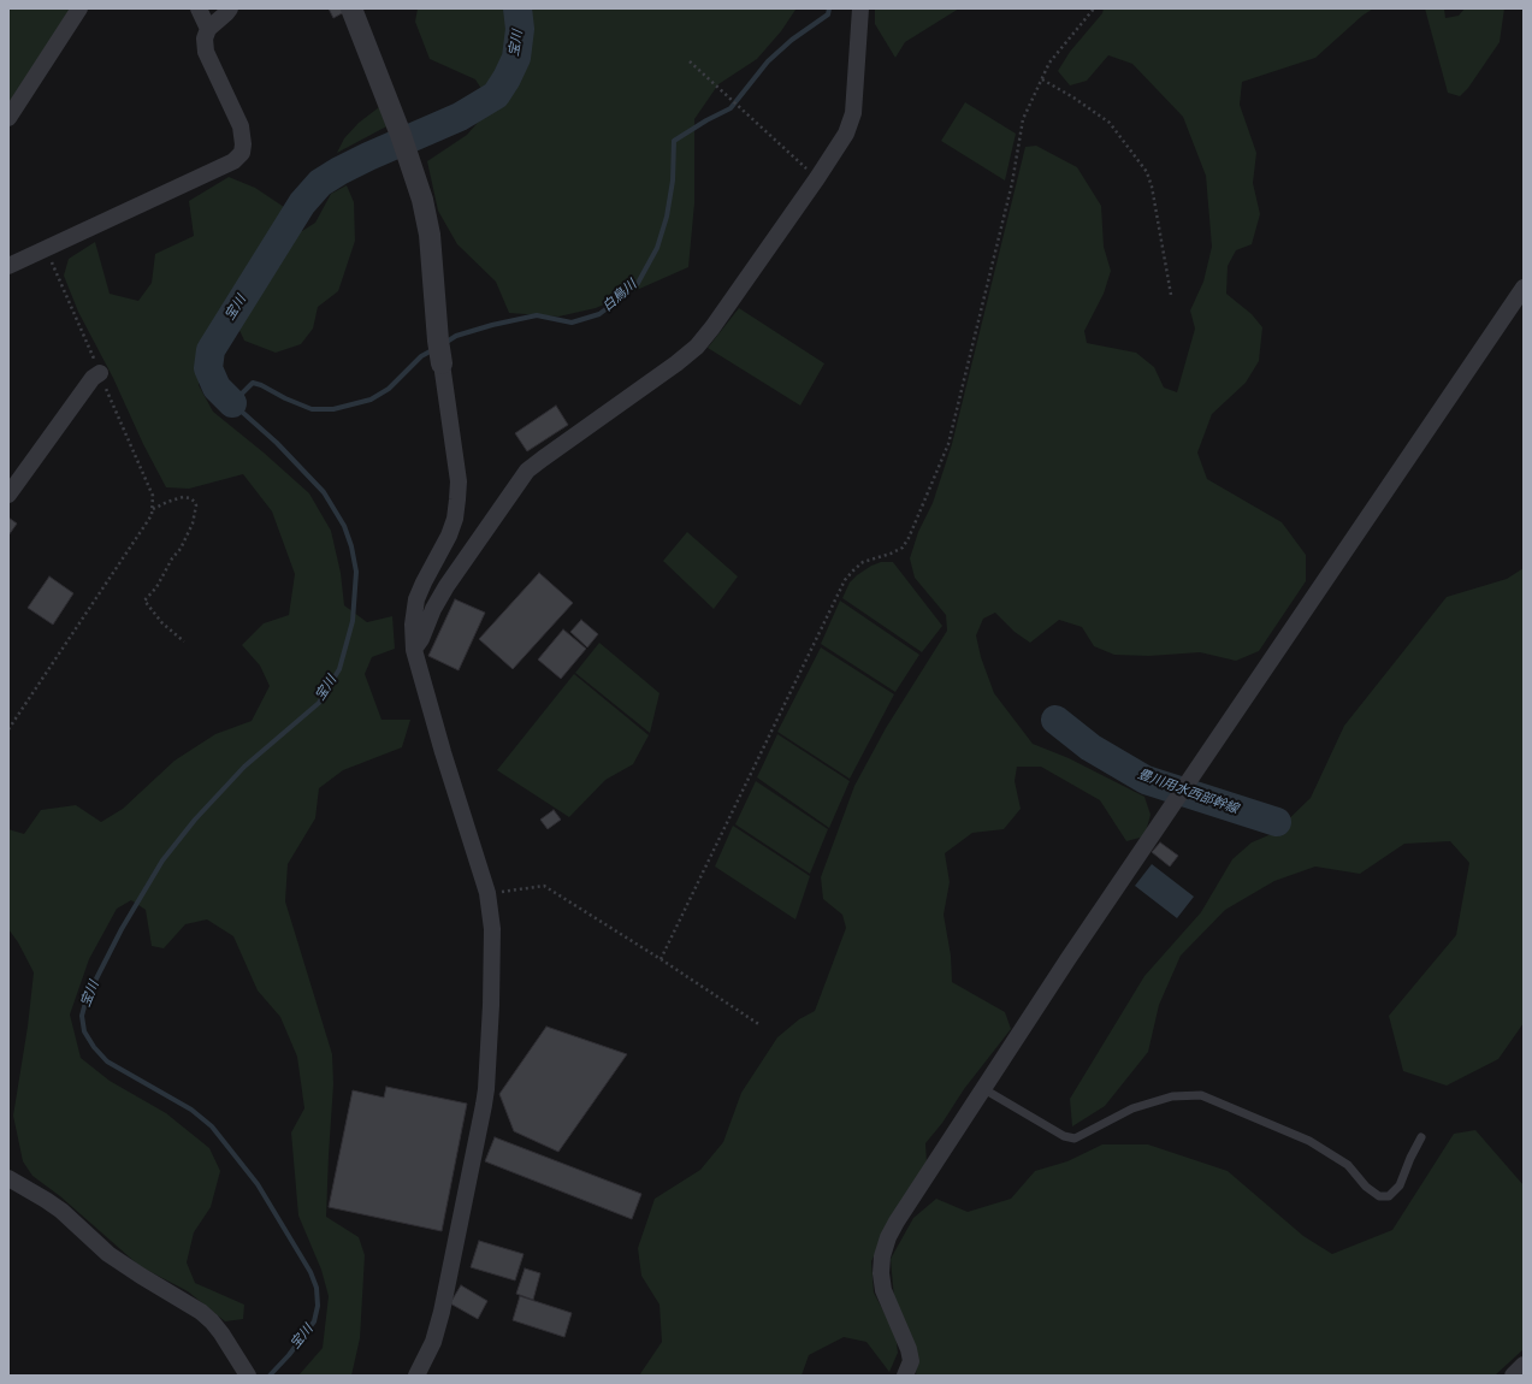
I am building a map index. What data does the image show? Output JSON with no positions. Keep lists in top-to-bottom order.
{
  "water": ["宝川", "白鳥川", "豊川用水西部幹線"]
}
